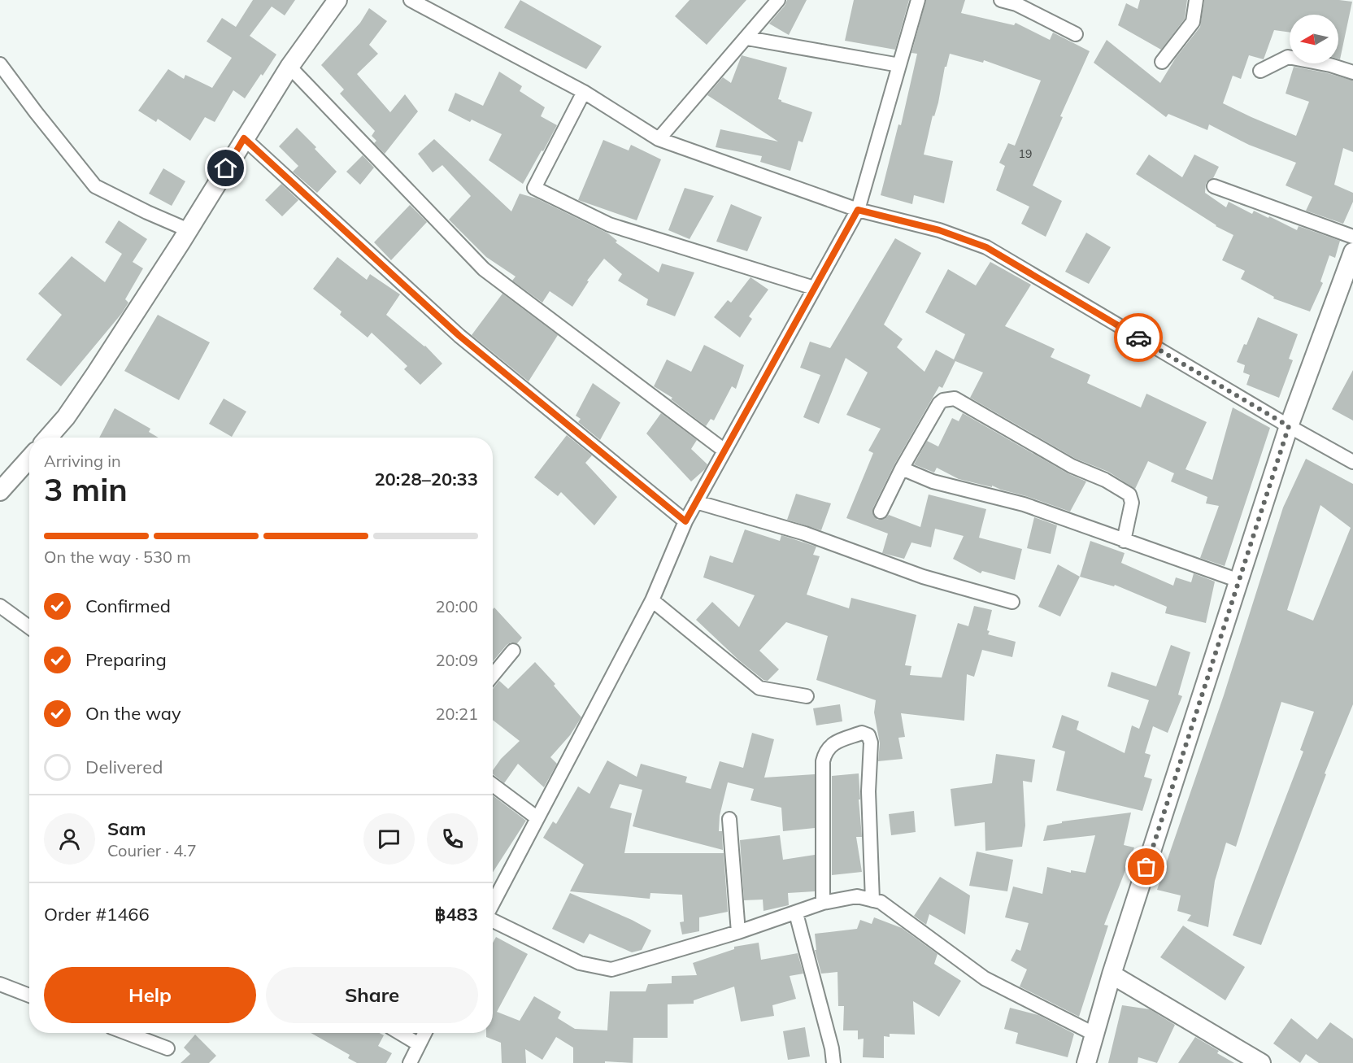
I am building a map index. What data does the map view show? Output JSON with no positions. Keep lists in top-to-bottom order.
{
  "house_numbers": ["19"],
  "north": "left",
  "page": {
    "heading": ["3 min", "Arriving in", "20:28–20:33"],
    "panel": [
      "Sam",
      "Courier · 4.7",
      "Order #1466",
      "฿483"
    ],
    "bar": "On the way · 530 m",
    "list": [
      ["Confirmed", "20:00"],
      ["Preparing", "20:09"],
      ["On the way", "20:21"],
      "Delivered"
    ],
    "buttons": ["Help", "Share"]
  }
}
